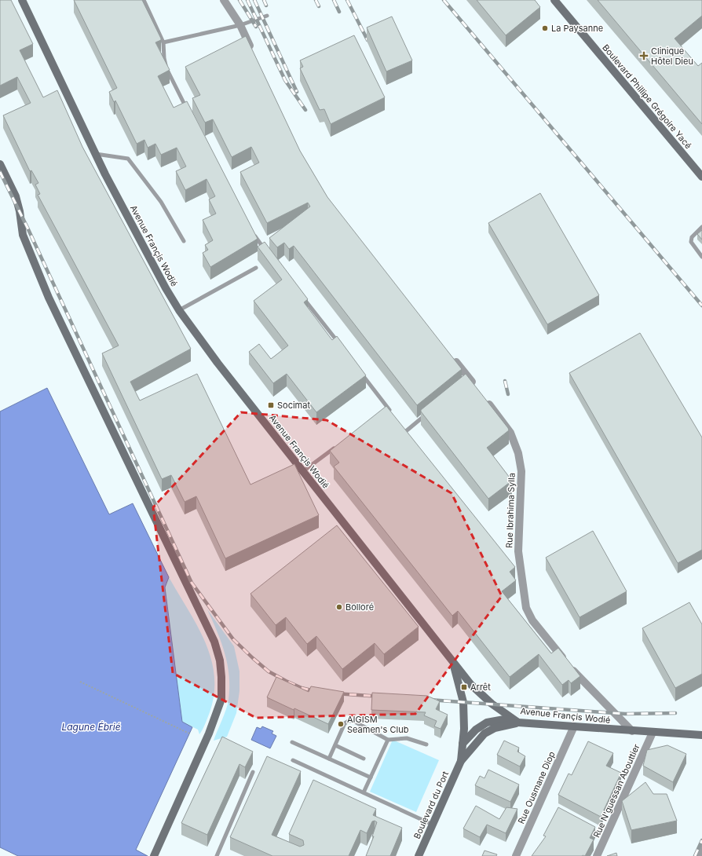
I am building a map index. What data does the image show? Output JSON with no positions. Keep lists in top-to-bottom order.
{
  "streets": {
    "main road": ["Boulevard Phillipe Grégoire Yacé", "Avenue Françis Wodié", "Boulevard du Port"],
    "street": ["Rue Ibrahima Sylla", "Rue Ousmane Diop", "Rue N'guessan Abouttier"]
  },
  "crossings": [
    ["Avenue Françis Wodié", "Rue Ibrahima Sylla"],
    ["Avenue Françis Wodié", "Rue Ousmane Diop"],
    ["Avenue Françis Wodié", "Rue N'guessan Abouttier"],
    ["Avenue Françis Wodié", "Boulevard du Port"]
  ],
  "water": ["Lagune Ébrié"],
  "places": {
    "other": ["La Paysanne", "Bolloré", "AIGISM Seamen's Club"],
    "health": ["Clinique Hôtel Dieu"],
    "transit": ["Socimat", "Arrêt"]
  }
}
